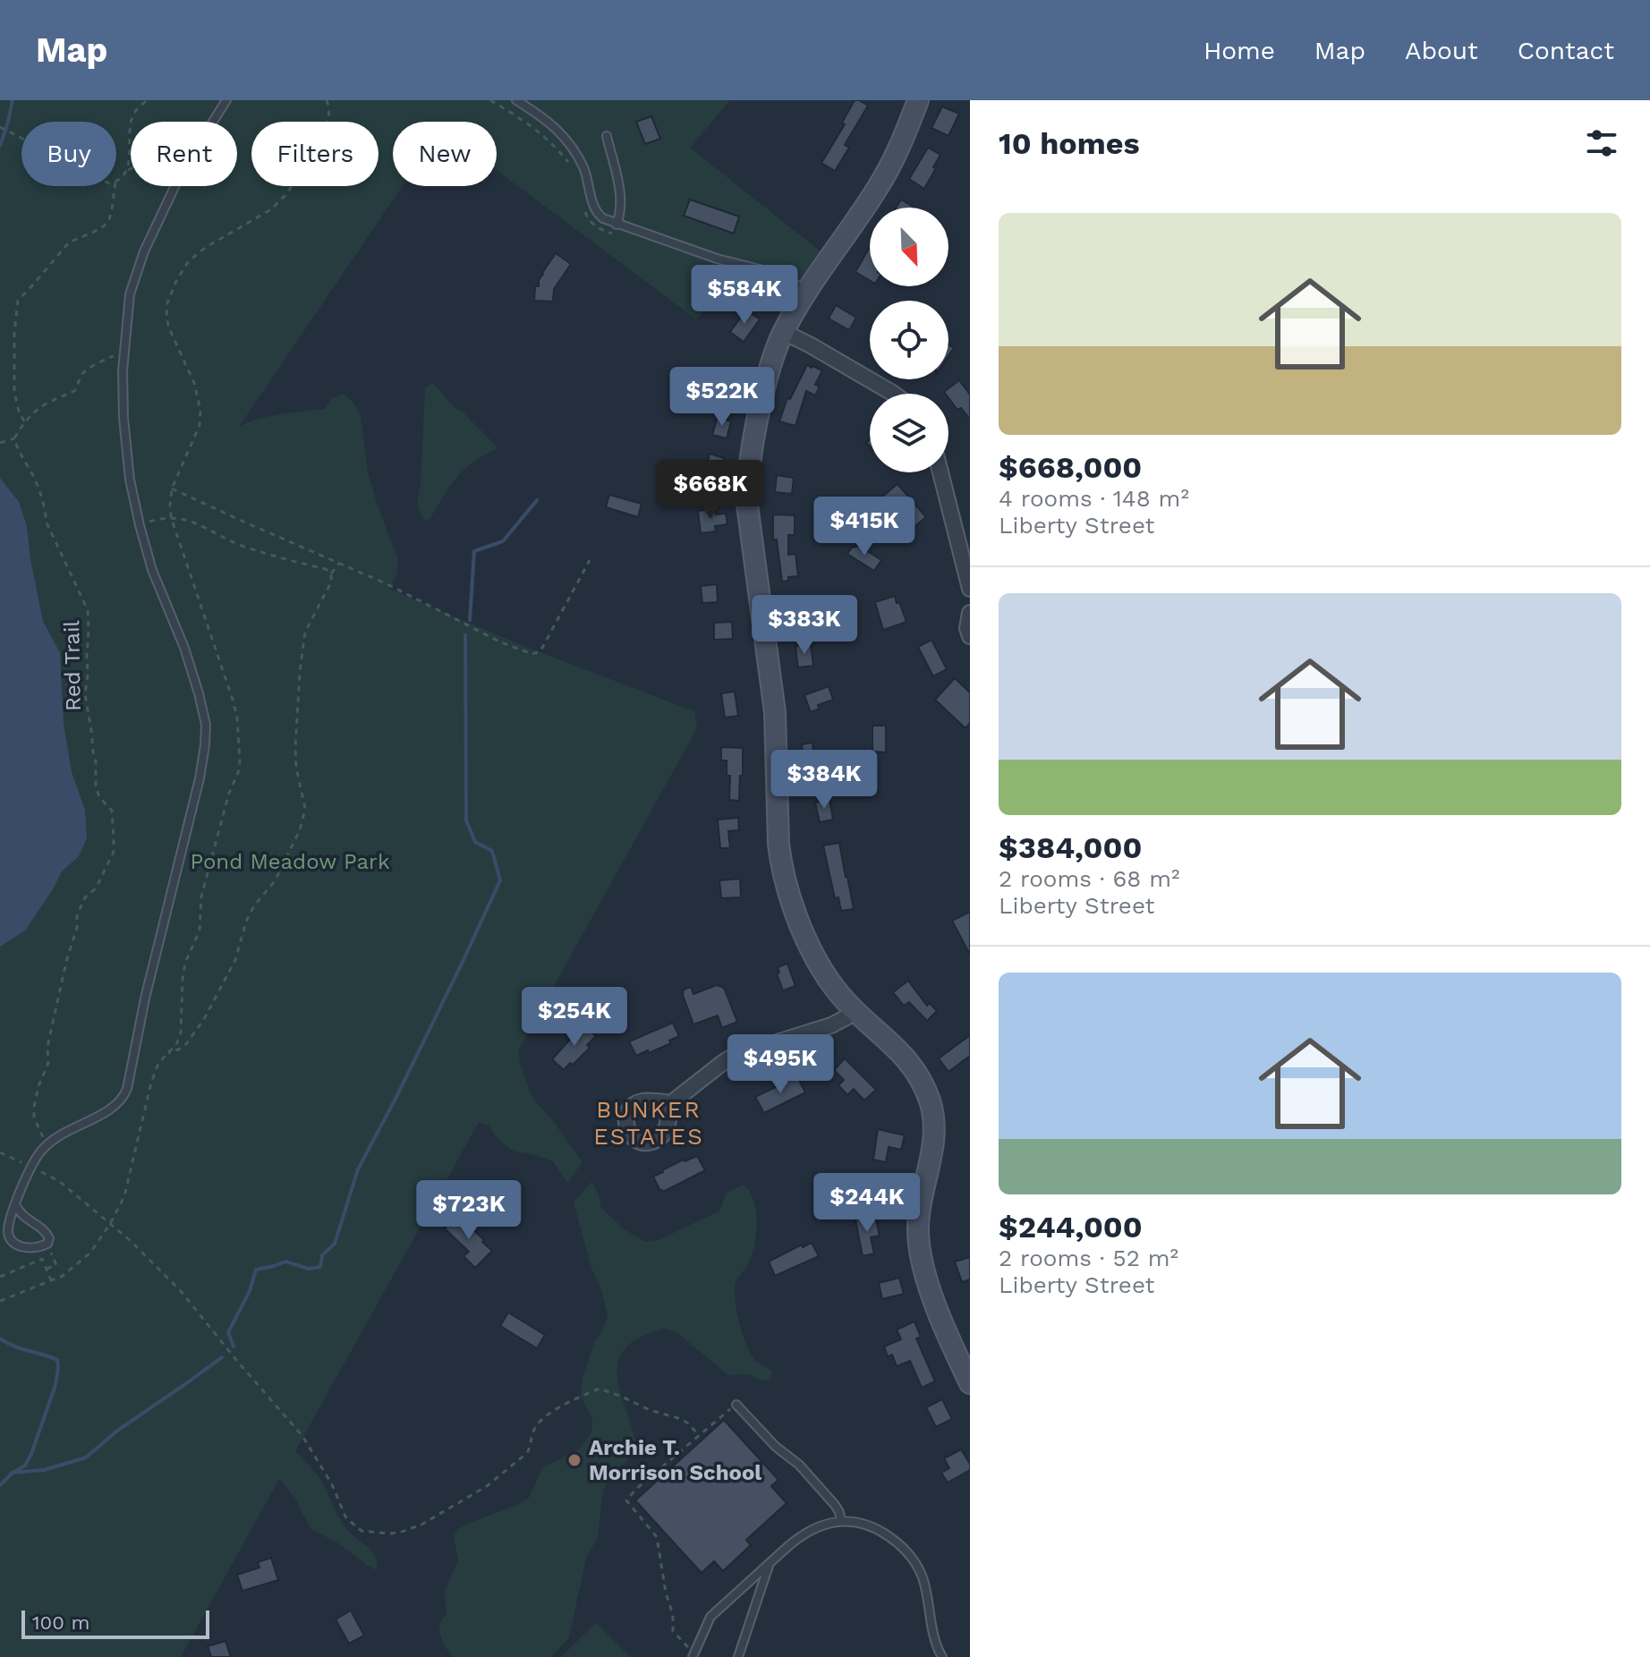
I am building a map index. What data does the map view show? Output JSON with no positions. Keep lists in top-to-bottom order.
{
  "streets": {
    "path": ["Red Trail"]
  },
  "districts": ["BUNKER ESTATES"],
  "parks": ["Pond Meadow Park"],
  "places": ["Archie T. Morrison School"],
  "scale_bar": "100 m",
  "north": "bottom right",
  "page": {
    "header": "Map",
    "nav": [
      "Home",
      "Map",
      "About",
      "Contact"
    ],
    "heading": "10 homes",
    "chip": [
      "Buy",
      "Rent",
      "Filters",
      "New"
    ],
    "list": [
      {
        "name": "$668,000",
        "note": "4 rooms · 148 m² · Liberty Street"
      },
      {
        "name": "$384,000",
        "note": "2 rooms · 68 m² · Liberty Street"
      },
      {
        "name": "$244,000",
        "note": "2 rooms · 52 m² · Liberty Street"
      }
    ],
    "price": [
      "$584K",
      "$522K",
      "$668K",
      "$415K",
      "$383K",
      "$384K",
      "$254K",
      "$495K",
      "$244K",
      "$723K"
    ],
    "scale": "100 m"
  }
}
